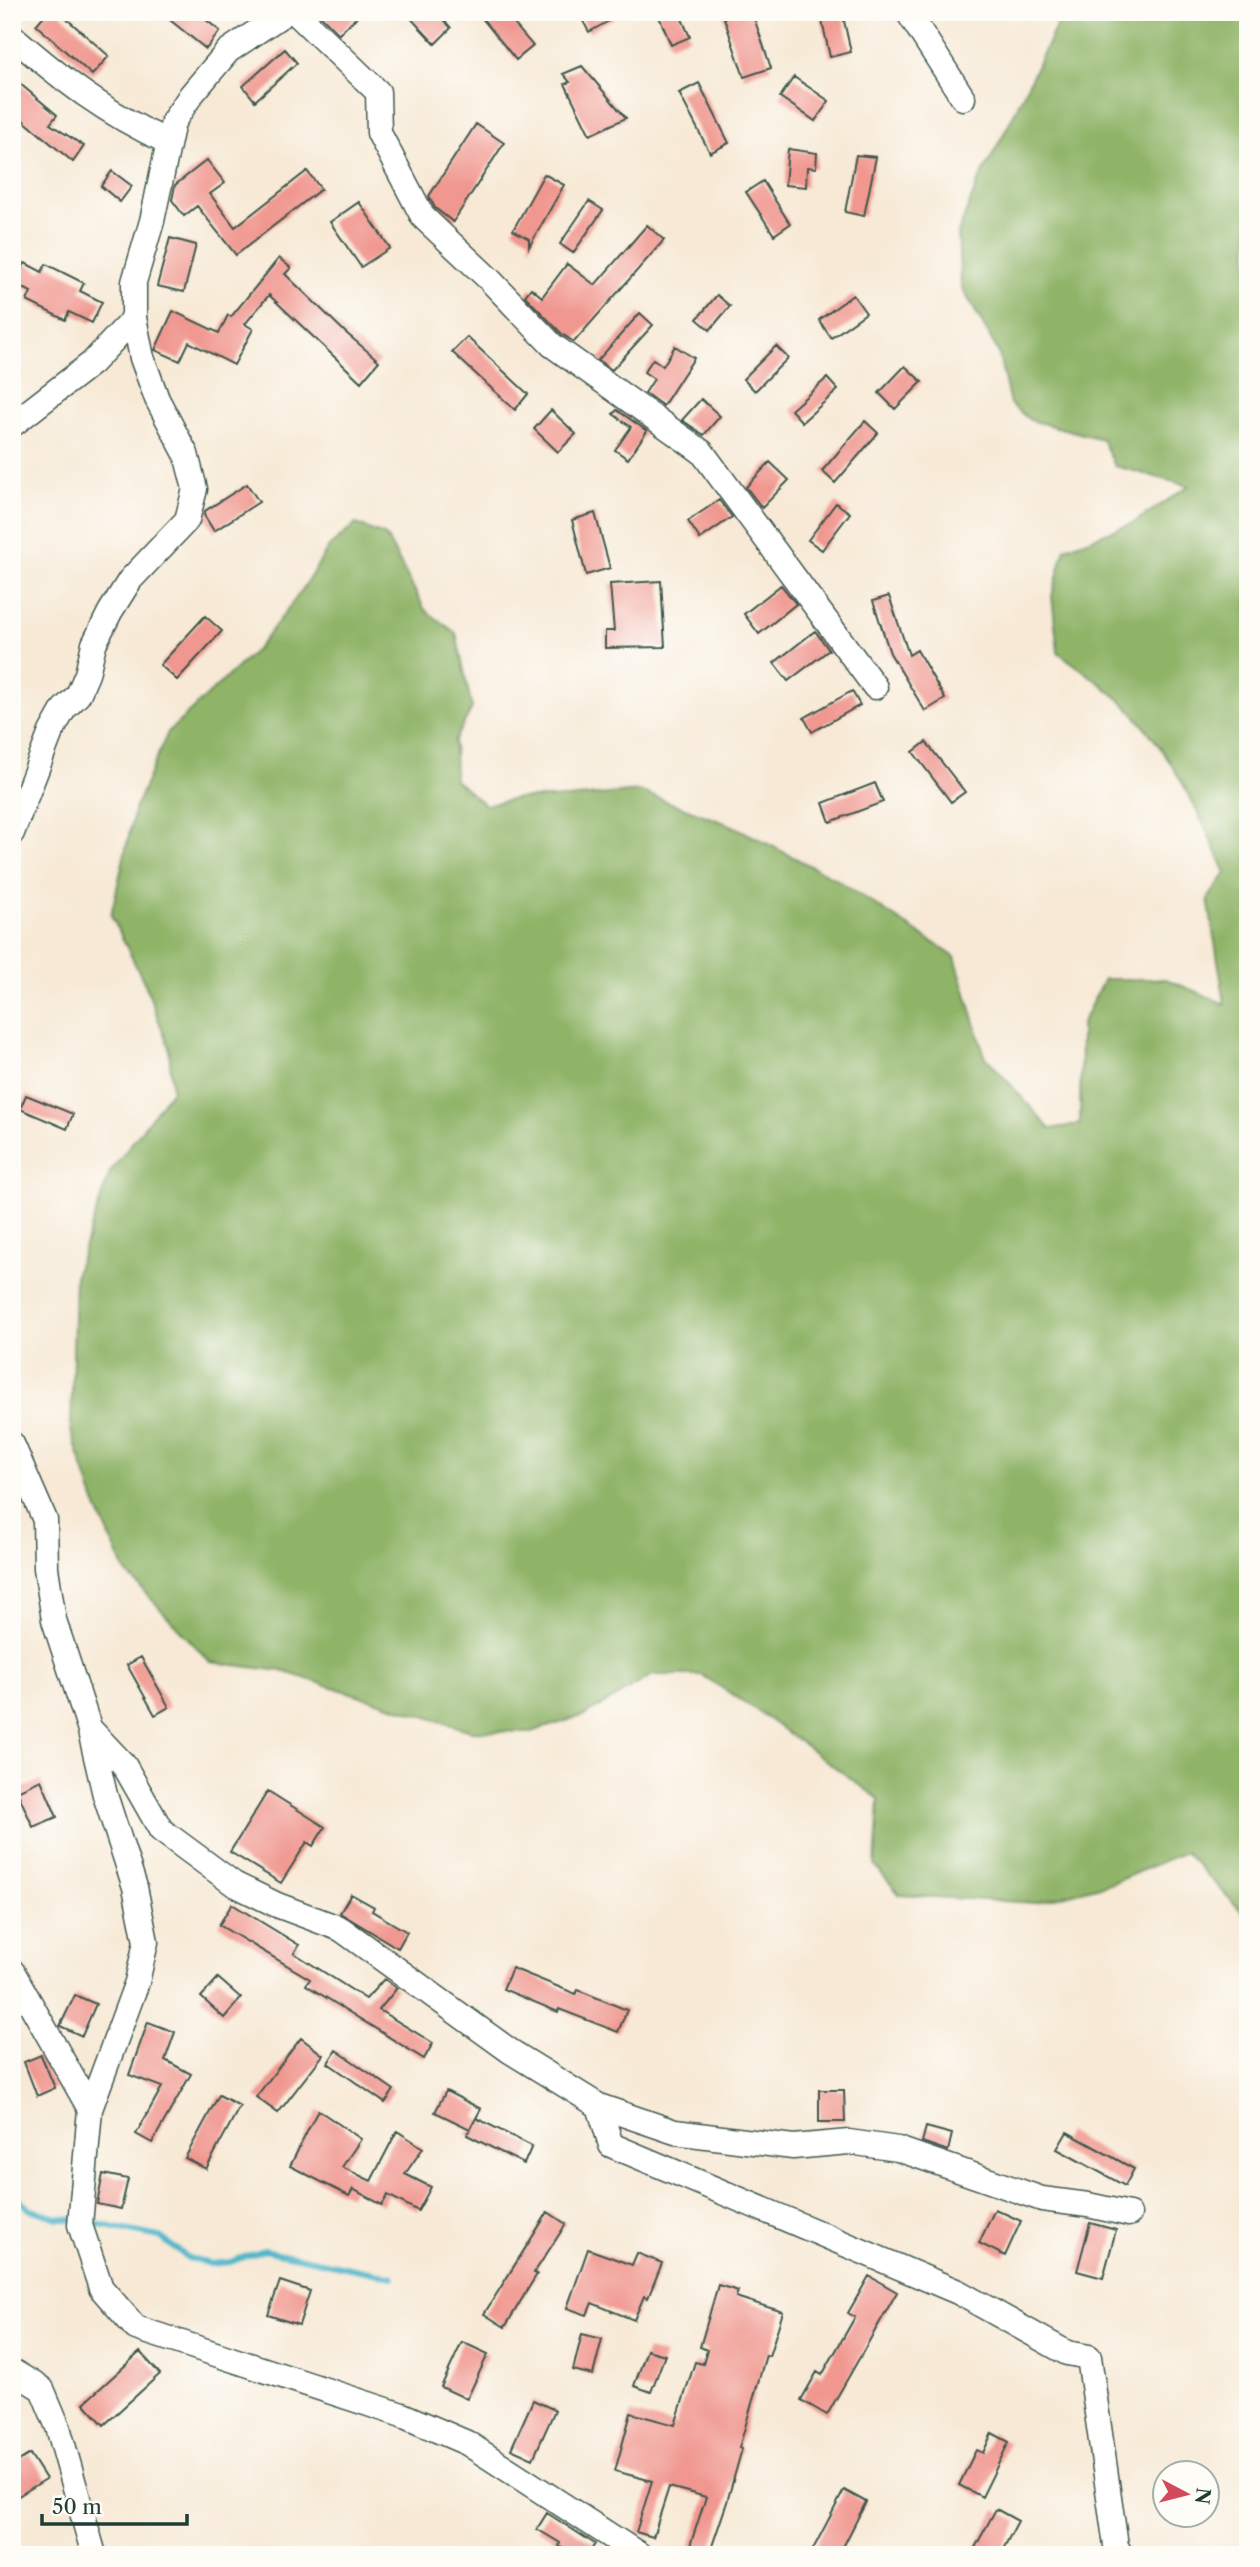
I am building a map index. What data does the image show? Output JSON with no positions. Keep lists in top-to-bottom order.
{
  "scale_bar": "50 m",
  "north": "right"
}
